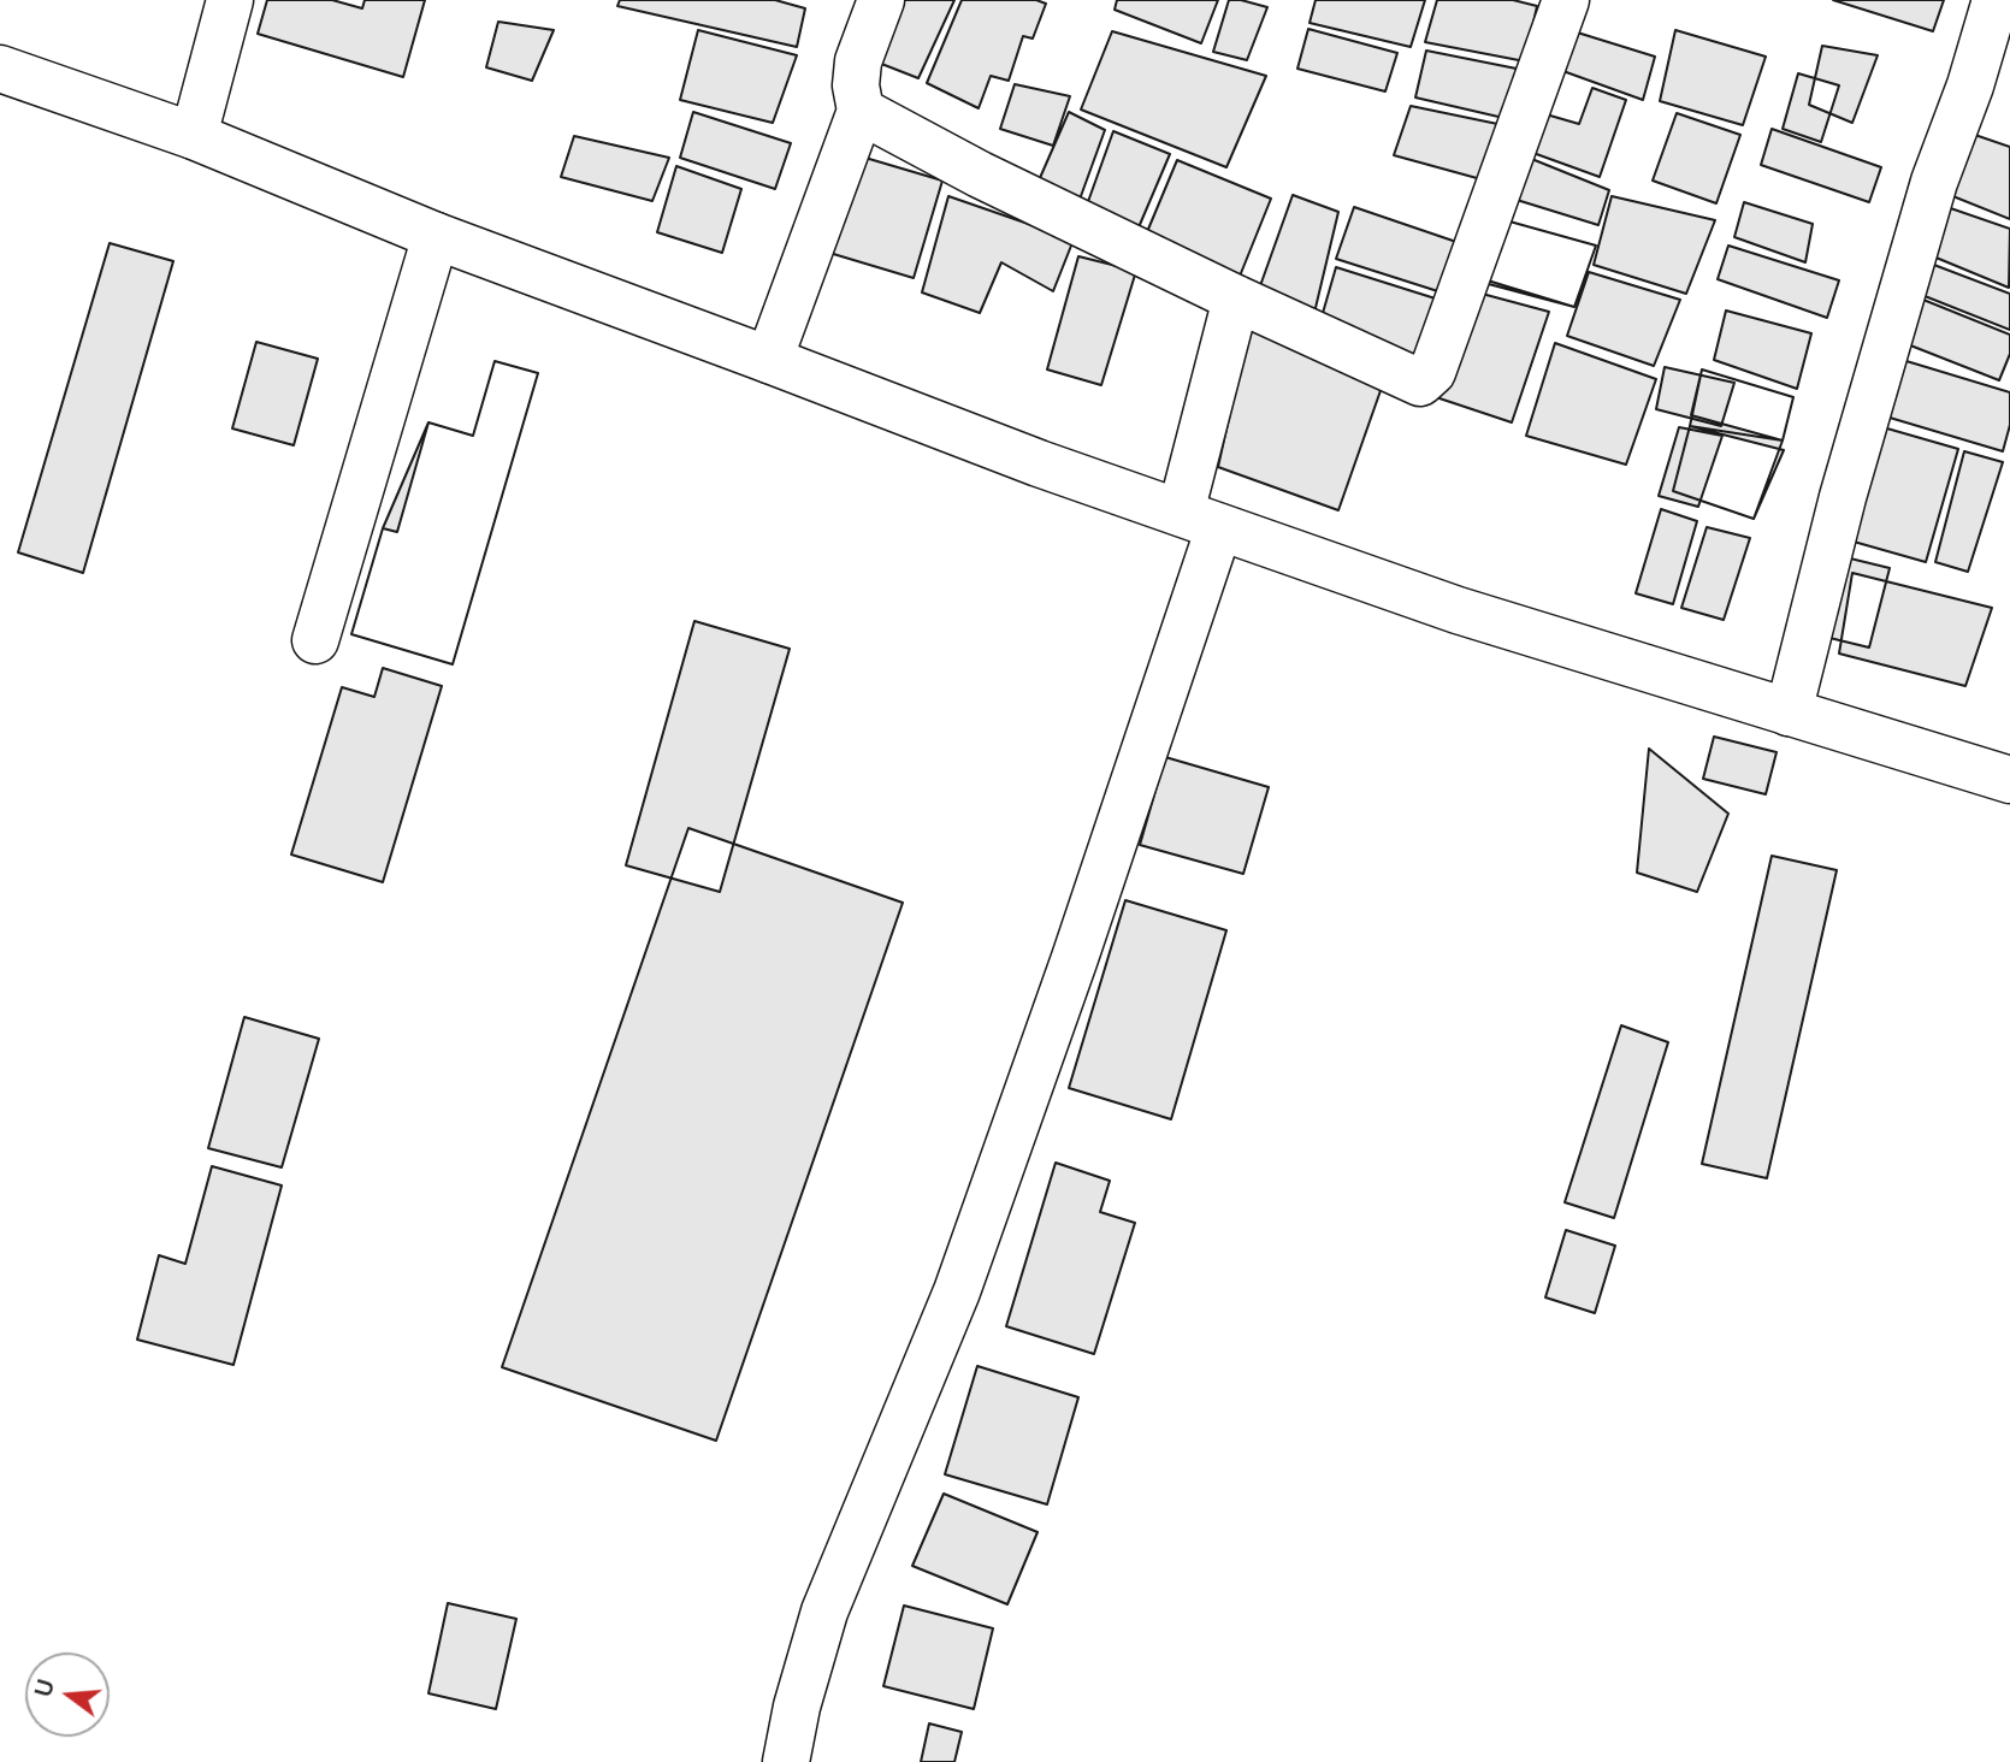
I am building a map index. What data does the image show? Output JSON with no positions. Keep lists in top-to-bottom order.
{
  "north": "left"
}
